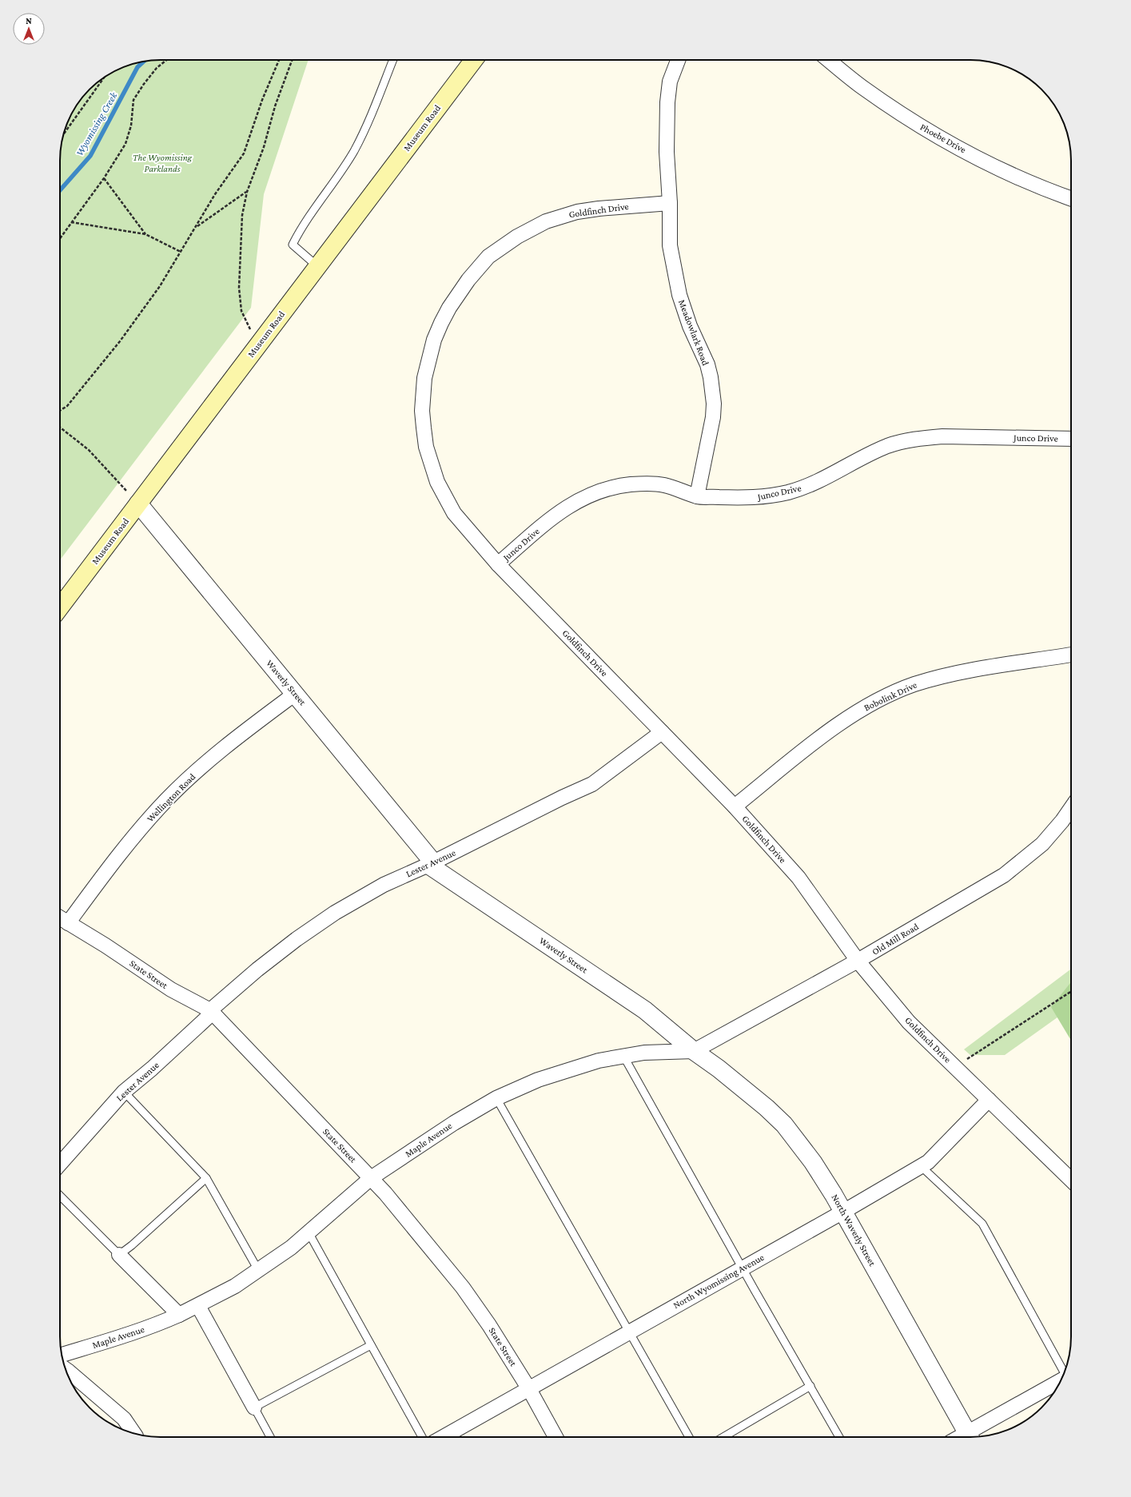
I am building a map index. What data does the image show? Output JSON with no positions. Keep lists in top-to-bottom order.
{
  "streets": {
    "main road": ["Museum Road"],
    "street": [
      "Phoebe Drive",
      "Goldfinch Drive",
      "Meadowlark Road",
      "Junco Drive",
      "Waverly Street",
      "Bobolink Drive",
      "Wellington Road",
      "Lester Avenue",
      "Old Mill Road",
      "State Street",
      "Maple Avenue",
      "North Waverly Street",
      "North Wyomissing Avenue"
    ]
  },
  "crossings": [
    ["Museum Road", "Waverly Street"],
    ["Goldfinch Drive", "Meadowlark Road"],
    ["Goldfinch Drive", "Junco Drive"],
    ["Goldfinch Drive", "Bobolink Drive"],
    ["Goldfinch Drive", "Lester Avenue"],
    ["Goldfinch Drive", "Old Mill Road"],
    ["Goldfinch Drive", "North Wyomissing Avenue"],
    ["Meadowlark Road", "Junco Drive"],
    ["Waverly Street", "Wellington Road"],
    ["Waverly Street", "Lester Avenue"],
    ["Waverly Street", "Old Mill Road"],
    ["Waverly Street", "Maple Avenue"],
    ["Waverly Street", "North Waverly Street"],
    ["Wellington Road", "State Street"],
    ["Lester Avenue", "State Street"],
    ["Old Mill Road", "Maple Avenue"],
    ["Old Mill Road", "North Waverly Street"],
    ["State Street", "Maple Avenue"],
    ["State Street", "North Wyomissing Avenue"],
    ["Maple Avenue", "North Waverly Street"],
    ["North Waverly Street", "North Wyomissing Avenue"]
  ],
  "water": ["Wyomissing Creek"],
  "parks": ["The Wyomissing Parklands"],
  "north": "top"
}
